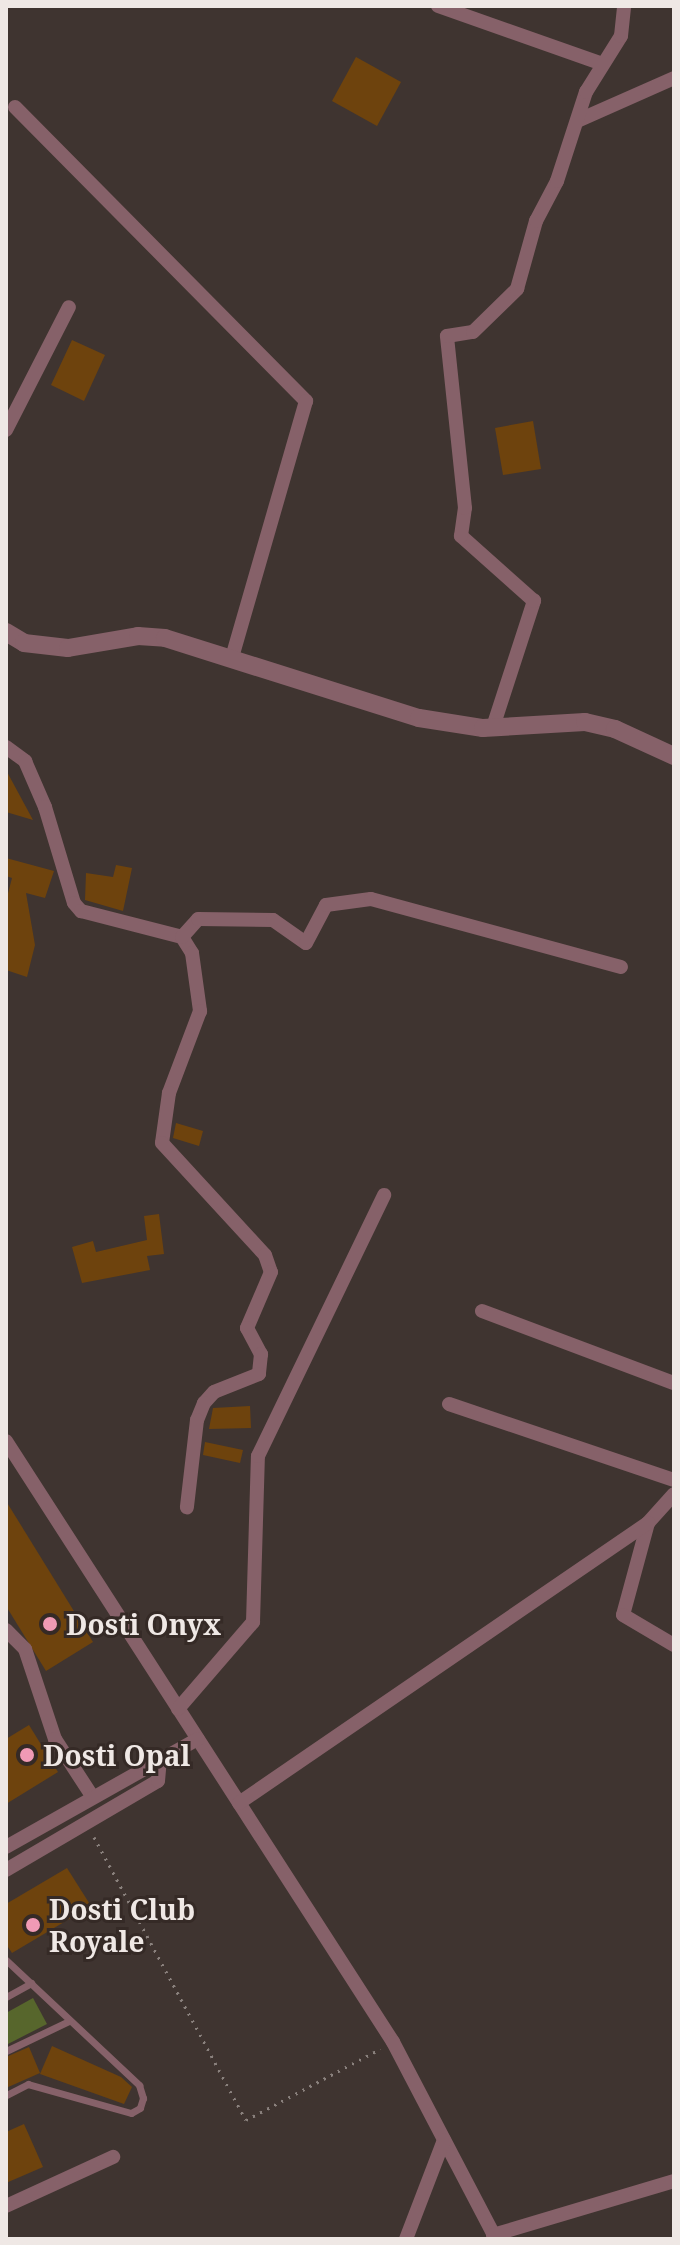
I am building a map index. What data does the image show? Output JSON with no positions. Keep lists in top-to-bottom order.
{
  "places": ["Dosti Onyx", "Dosti Opal", "Dosti Club Royale"]
}
